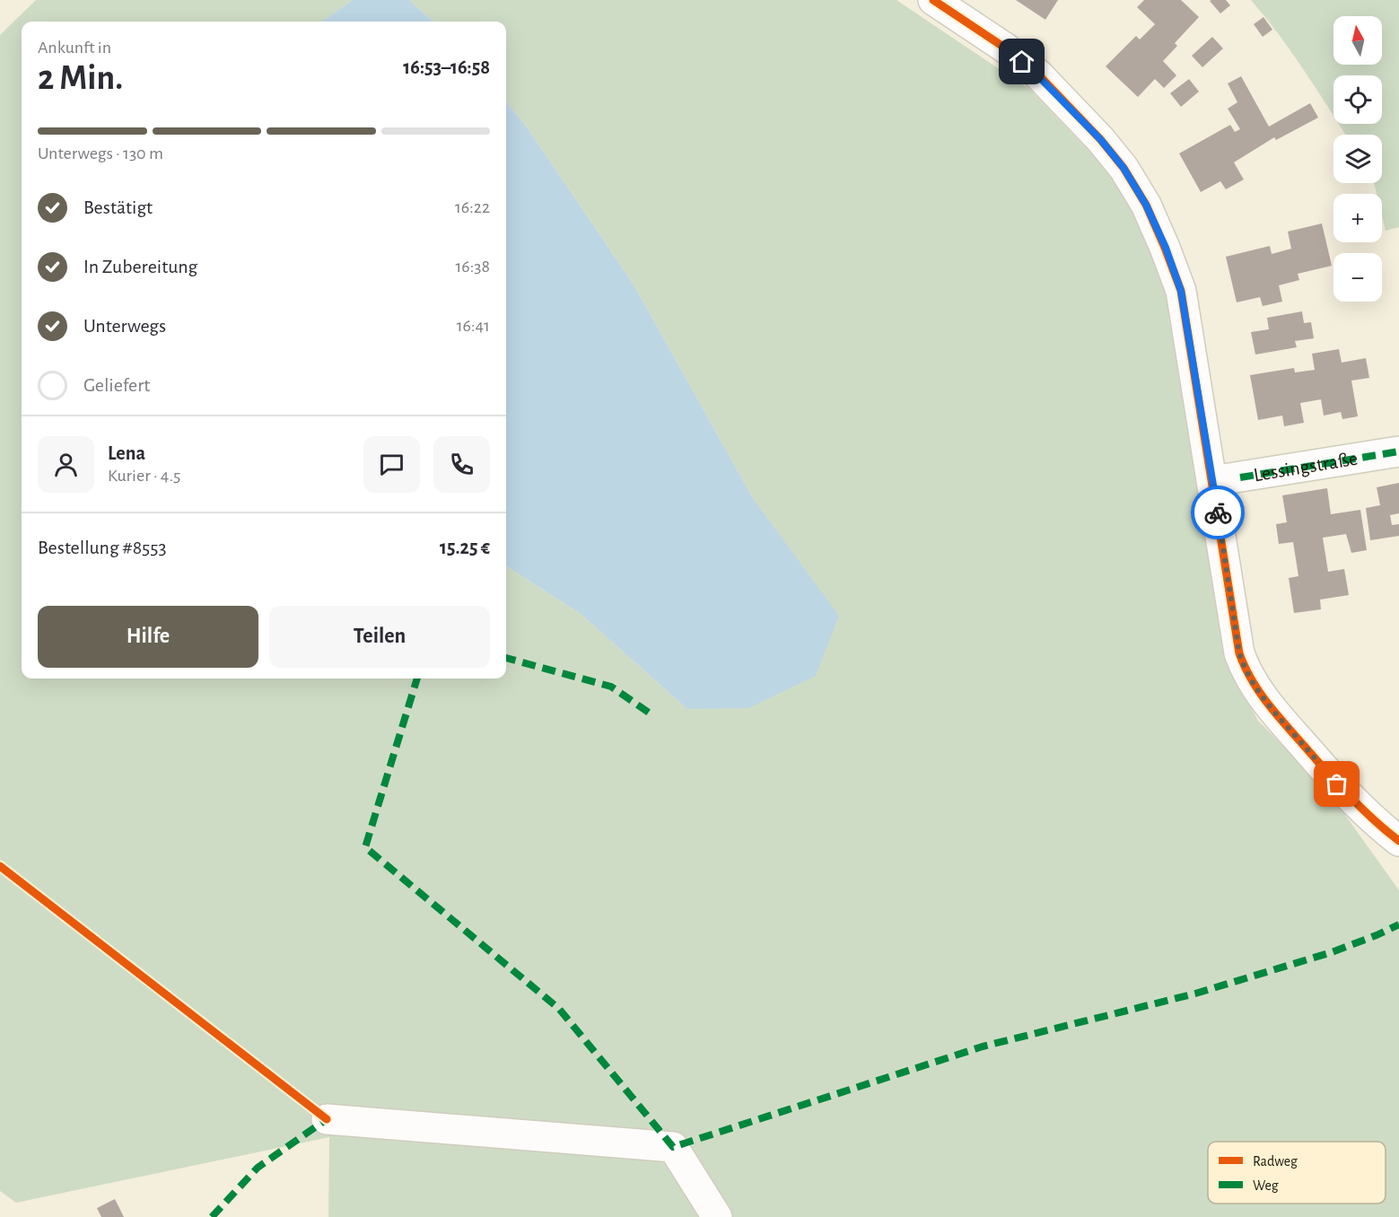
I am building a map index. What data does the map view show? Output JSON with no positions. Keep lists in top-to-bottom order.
{
  "streets": {
    "street": ["Lessingstraße"]
  },
  "legend": ["Radweg", "Weg"],
  "north": "top",
  "page": {
    "map_buttons": ["+", "−"],
    "heading": ["2 Min.", "Ankunft in", "16:53–16:58"],
    "panel": [
      "Lena",
      "Kurier · 4.5",
      "Bestellung #8553",
      "15.25 €"
    ],
    "bar": "Unterwegs · 130 m",
    "list": [
      ["Bestätigt", "16:22"],
      ["In Zubereitung", "16:38"],
      ["Unterwegs", "16:41"],
      "Geliefert"
    ],
    "buttons": ["Hilfe", "Teilen"]
  }
}
